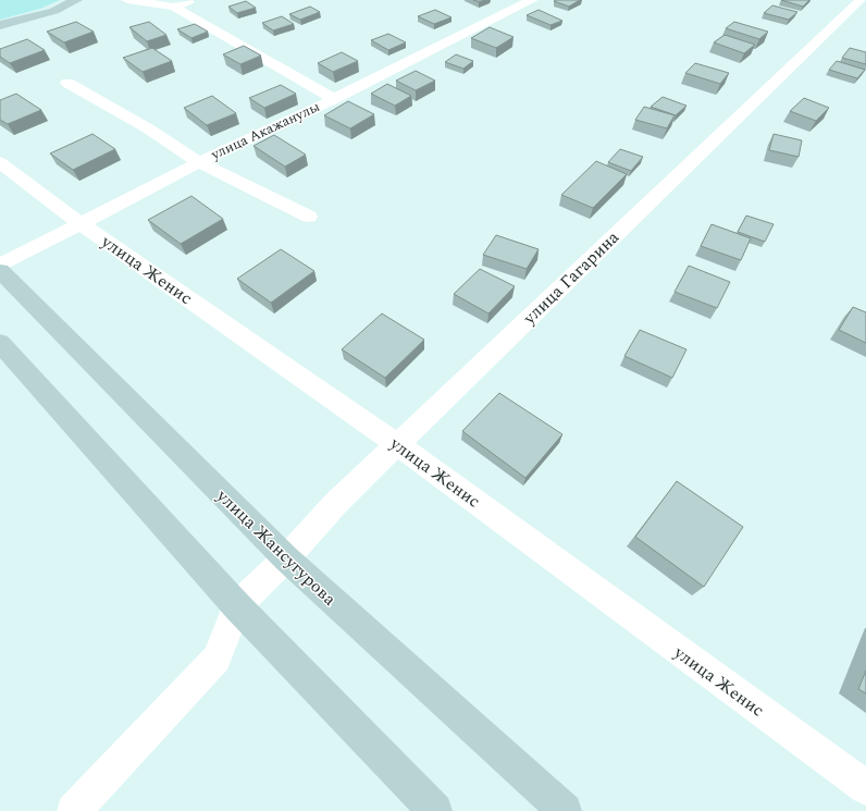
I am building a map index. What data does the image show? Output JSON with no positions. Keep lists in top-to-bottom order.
{
  "streets": {
    "main road": ["улица Жансугурова"],
    "street": ["улица Акажанулы", "улица Женис", "улица Гагарина"]
  },
  "crossings": [
    ["улица Акажанулы", "улица Женис"],
    ["улица Акажанулы", "улица Жансугурова"],
    ["улица Женис", "улица Гагарина"],
    ["улица Гагарина", "улица Жансугурова"]
  ]
}
